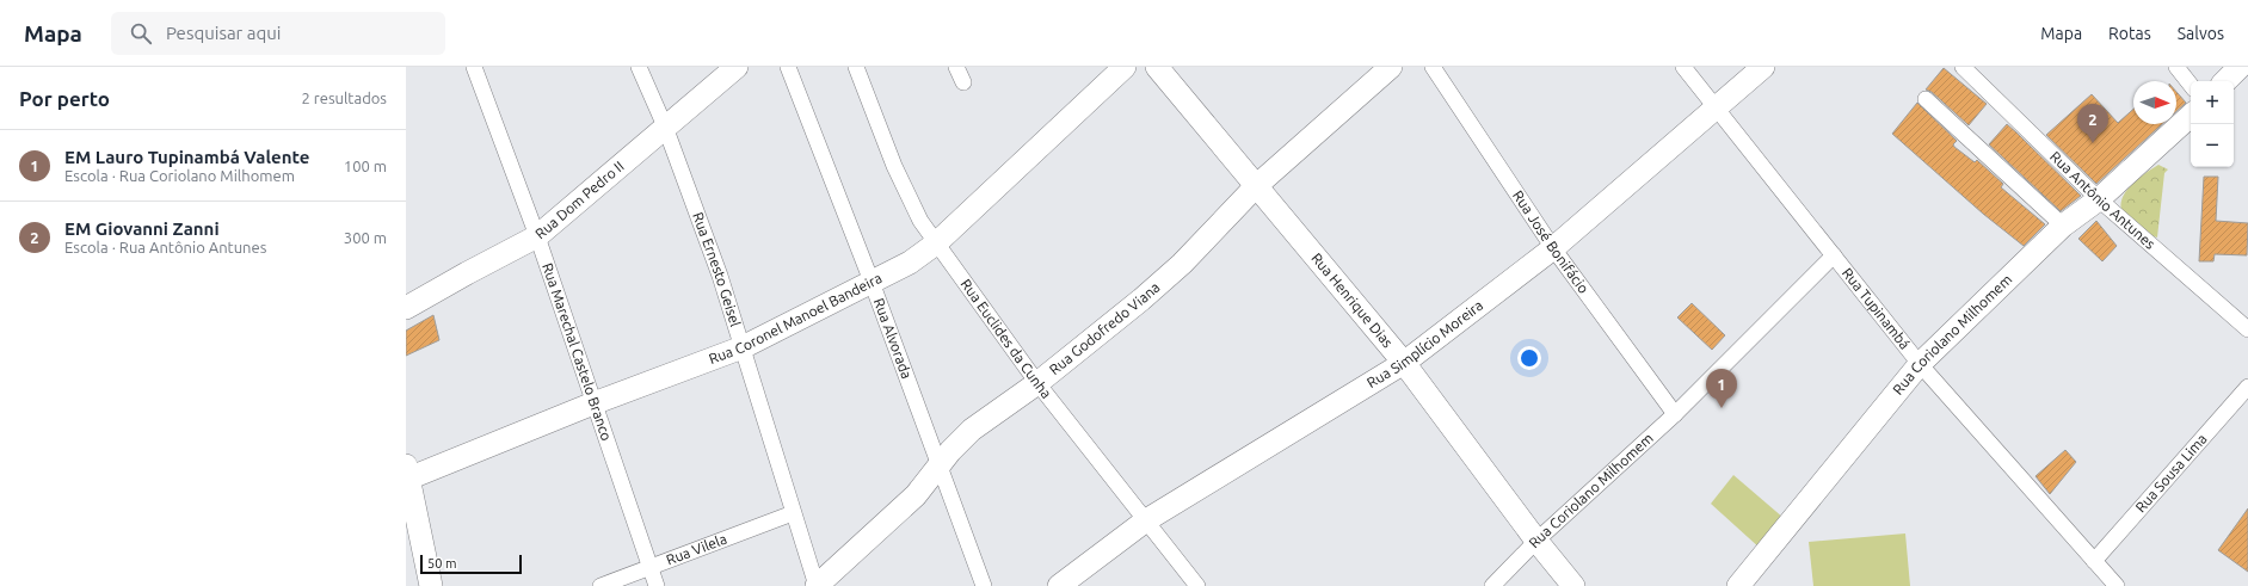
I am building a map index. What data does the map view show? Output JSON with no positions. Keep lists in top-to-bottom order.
{
  "streets": {
    "street": [
      "Rua Dom Pedro II",
      "Rua Antônio Antunes",
      "Rua José Bonifácio",
      "Rua Ernesto Geisel",
      "Rua Henrique Dias",
      "Rua Tupinambá",
      "Rua Coronel Manoel Bandeira",
      "Rua Godofredo Viana",
      "Rua Coriolano Milhomem",
      "Rua Alvorada",
      "Rua Euclides da Cunha",
      "Rua Simplício Moreira",
      "Rua Marechal Castelo Branco",
      "Rua Sousa Lima",
      "Rua Vilela"
    ]
  },
  "crossings": [
    ["Rua Dom Pedro II", "Rua Ernesto Geisel"],
    ["Rua Dom Pedro II", "Rua Marechal Castelo Branco"],
    ["Rua Antônio Antunes", "Rua Coriolano Milhomem"],
    ["Rua José Bonifácio", "Rua Coriolano Milhomem"],
    ["Rua José Bonifácio", "Rua Simplício Moreira"],
    ["Rua Ernesto Geisel", "Rua Coronel Manoel Bandeira"],
    ["Rua Ernesto Geisel", "Rua Godofredo Viana"],
    ["Rua Ernesto Geisel", "Rua Vilela"],
    ["Rua Henrique Dias", "Rua Godofredo Viana"],
    ["Rua Henrique Dias", "Rua Coriolano Milhomem"],
    ["Rua Henrique Dias", "Rua Simplício Moreira"],
    ["Rua Tupinambá", "Rua Coriolano Milhomem"],
    ["Rua Tupinambá", "Rua Simplício Moreira"],
    ["Rua Tupinambá", "Rua Sousa Lima"],
    ["Rua Coronel Manoel Bandeira", "Rua Alvorada"],
    ["Rua Coronel Manoel Bandeira", "Rua Euclides da Cunha"],
    ["Rua Coronel Manoel Bandeira", "Rua Marechal Castelo Branco"],
    ["Rua Godofredo Viana", "Rua Alvorada"],
    ["Rua Godofredo Viana", "Rua Euclides da Cunha"],
    ["Rua Euclides da Cunha", "Rua Simplício Moreira"],
    ["Rua Marechal Castelo Branco", "Rua Vilela"]
  ],
  "scale_bar": "50 m",
  "north": "right",
  "page": {
    "header": "Mapa",
    "search": "Pesquisar aqui",
    "nav": ["Mapa", "Rotas", "Salvos"],
    "heading": ["Por perto", "2 resultados"],
    "map_buttons": ["+", "−"],
    "pins": ["2", "1"],
    "list": [
      {
        "mark": "1",
        "name": "EM Lauro Tupinambá Valente",
        "note": "Escola · Rua Coriolano Milhomem",
        "value": "100 m"
      },
      {
        "mark": "2",
        "name": "EM Giovanni Zanni",
        "note": "Escola · Rua Antônio Antunes",
        "value": "300 m"
      }
    ],
    "scale": "50 m"
  }
}
